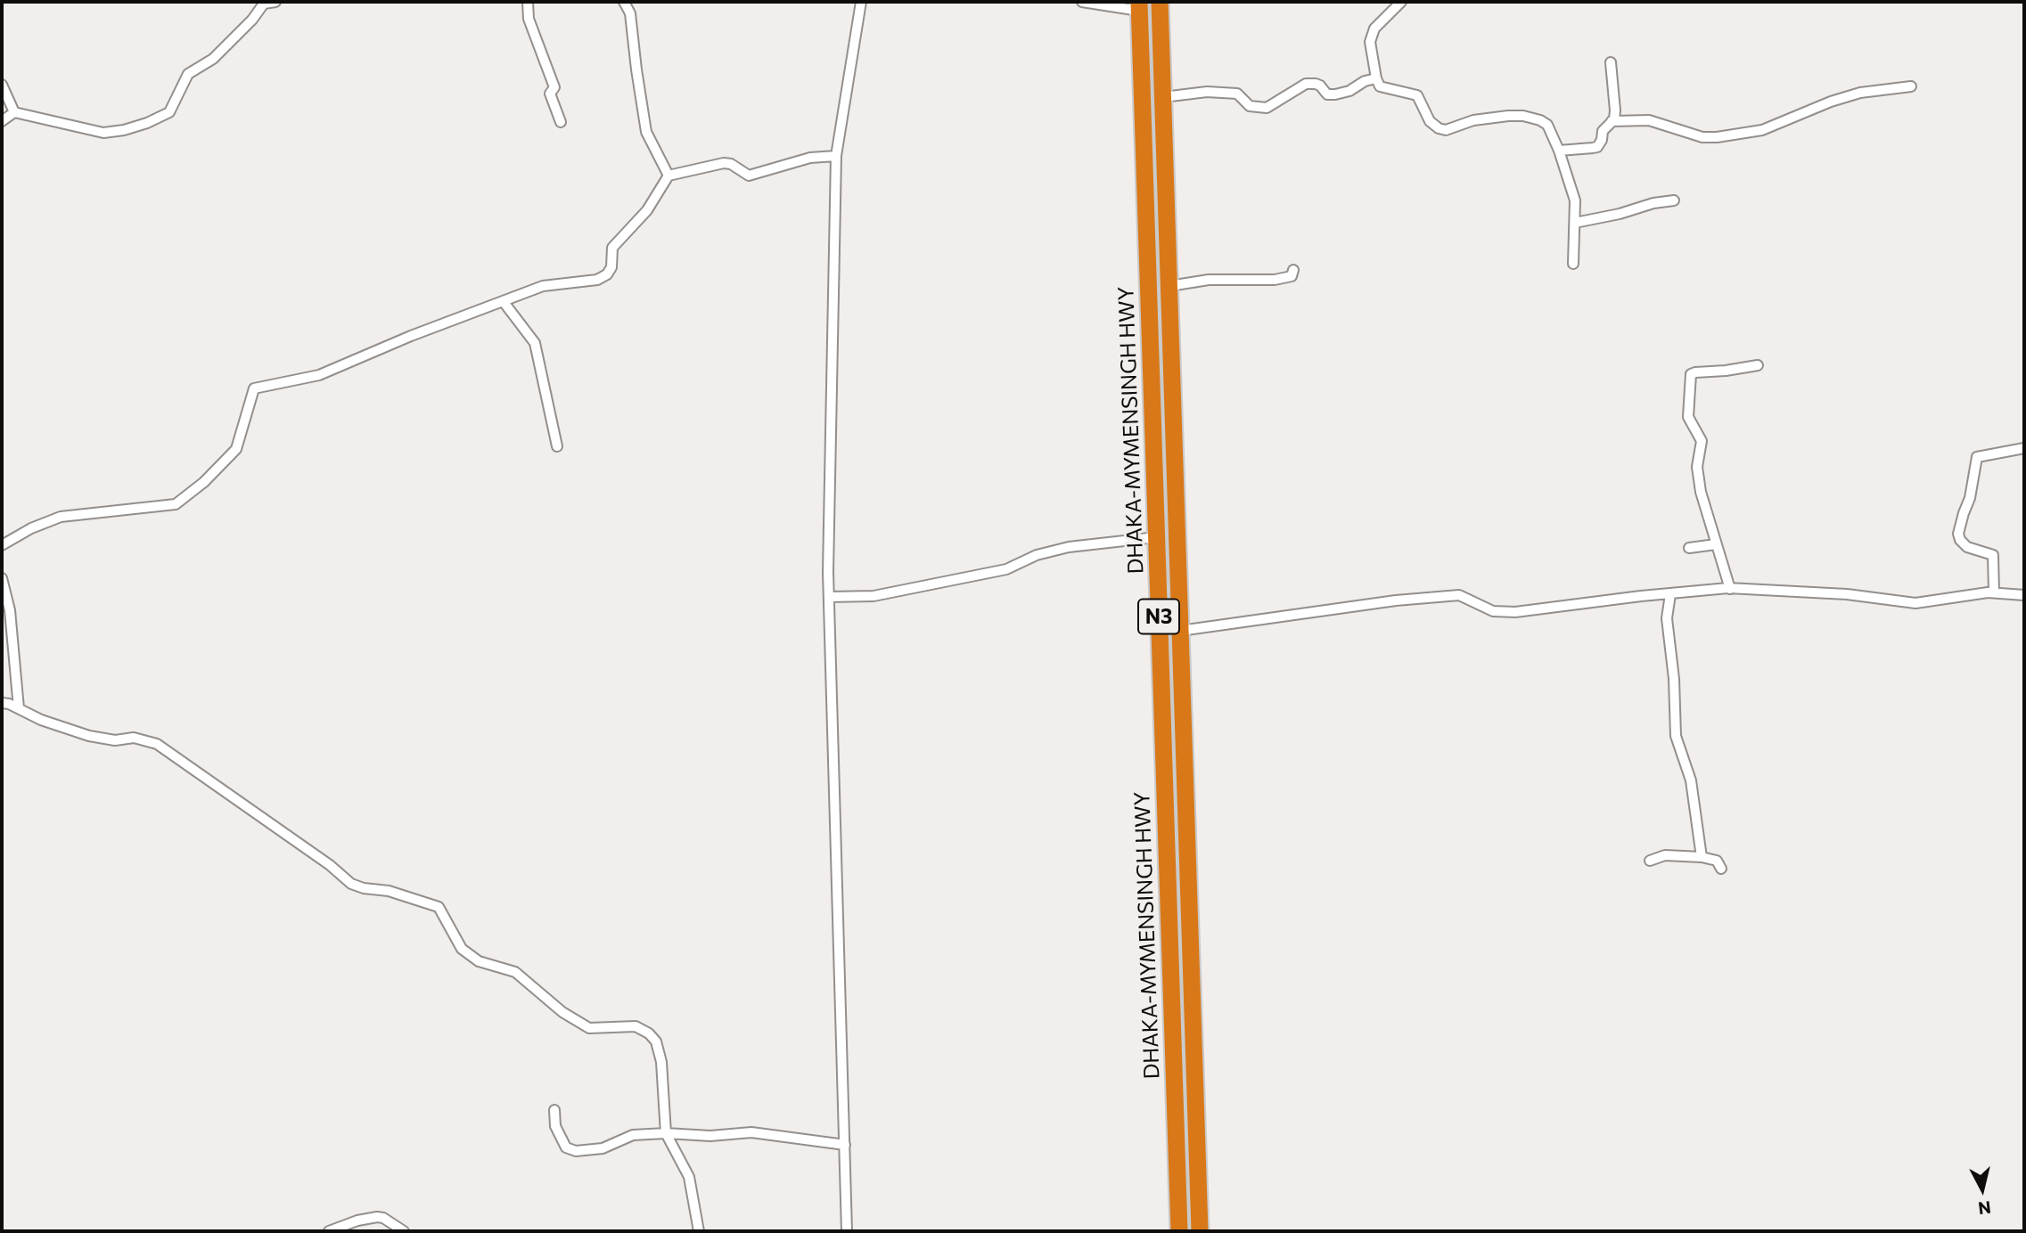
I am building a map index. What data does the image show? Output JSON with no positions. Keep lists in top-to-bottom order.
{
  "streets": {
    "highway": ["DHAKA-MYMENSINGH HWY", "N3"]
  },
  "north": "bottom"
}
